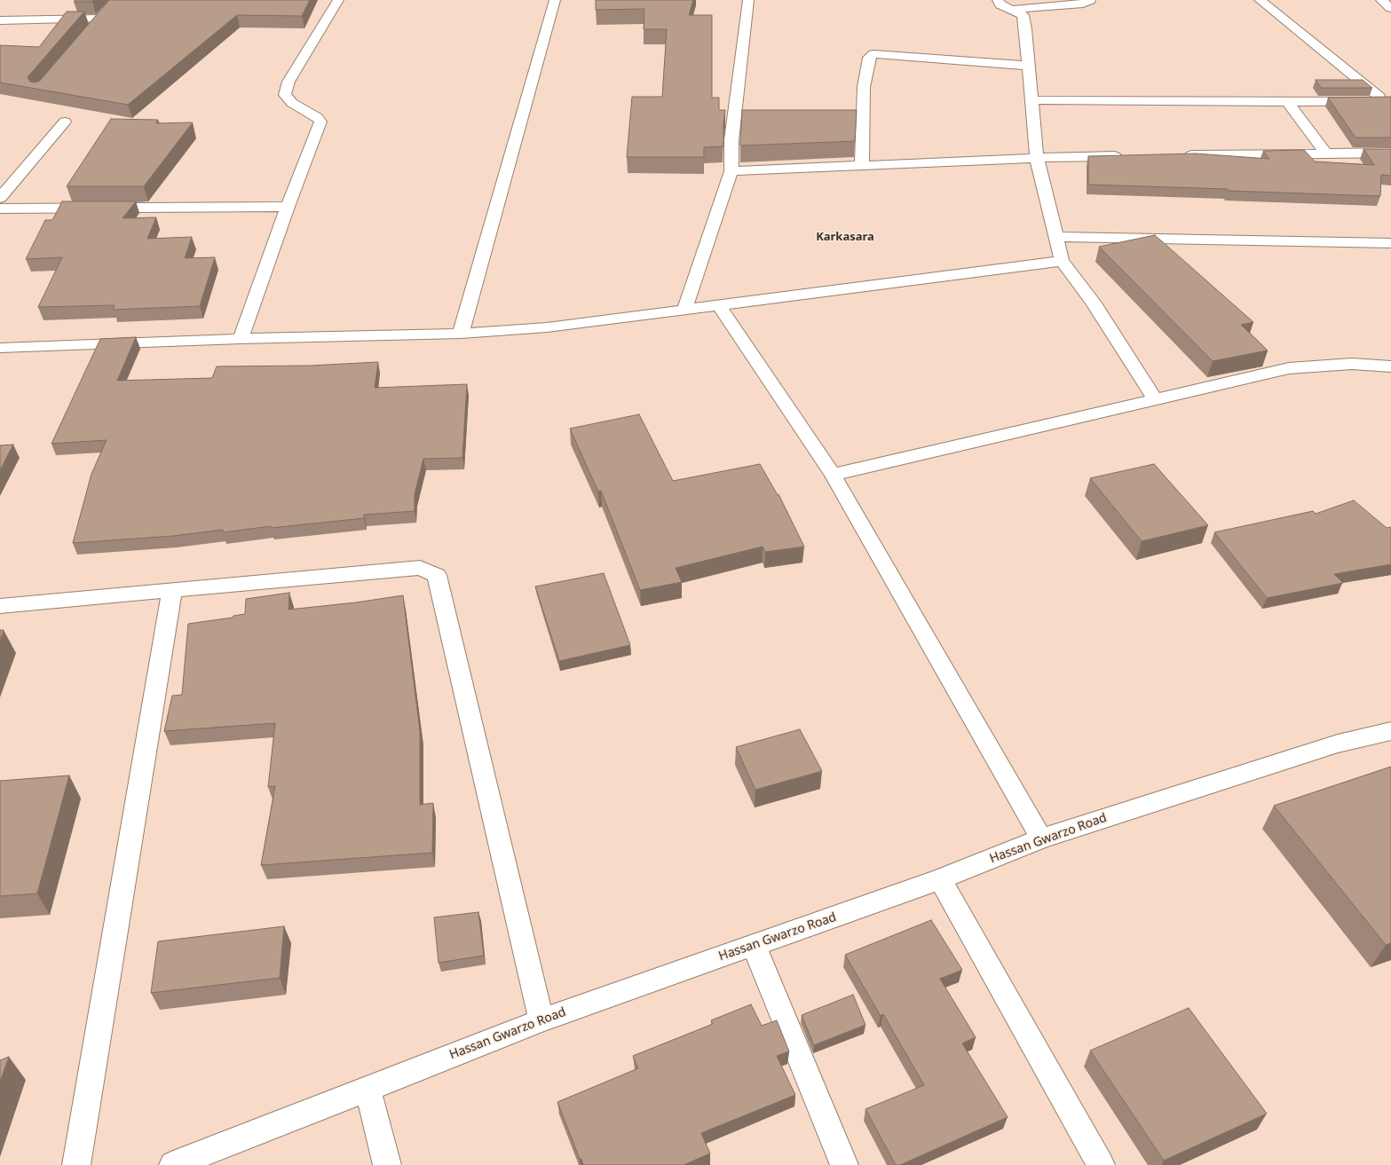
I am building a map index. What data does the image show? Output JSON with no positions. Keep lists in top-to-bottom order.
{
  "streets": {
    "street": ["Hassan Gwarzo Road"]
  },
  "districts": ["Karkasara"]
}
